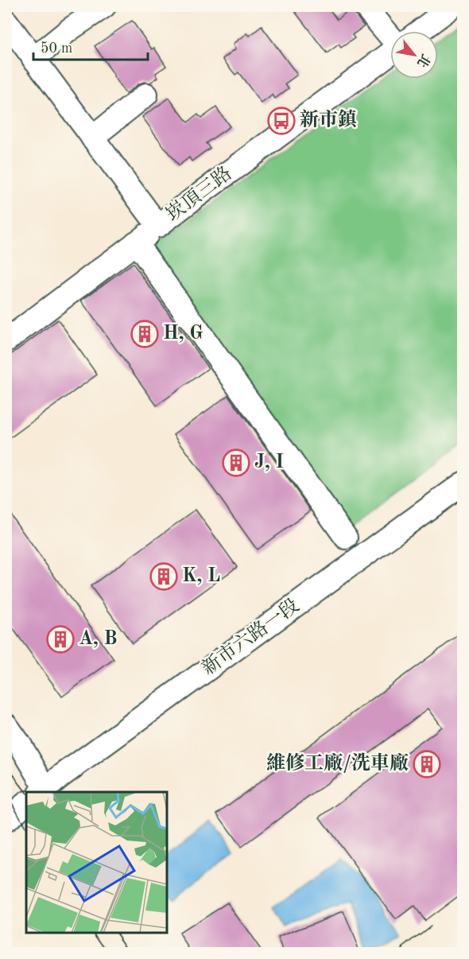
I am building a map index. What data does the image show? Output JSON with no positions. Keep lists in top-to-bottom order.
{
  "streets": {
    "street": ["崁頂三路", "新市六路一段"]
  },
  "places": {
    "bus stop": ["新市鎮"],
    "building": [
      "H, G",
      "J, I",
      "K, L",
      "A, B",
      "維修工廠/洗車廠"
    ]
  },
  "scale_bar": "50 m",
  "north": "bottom right"
}
